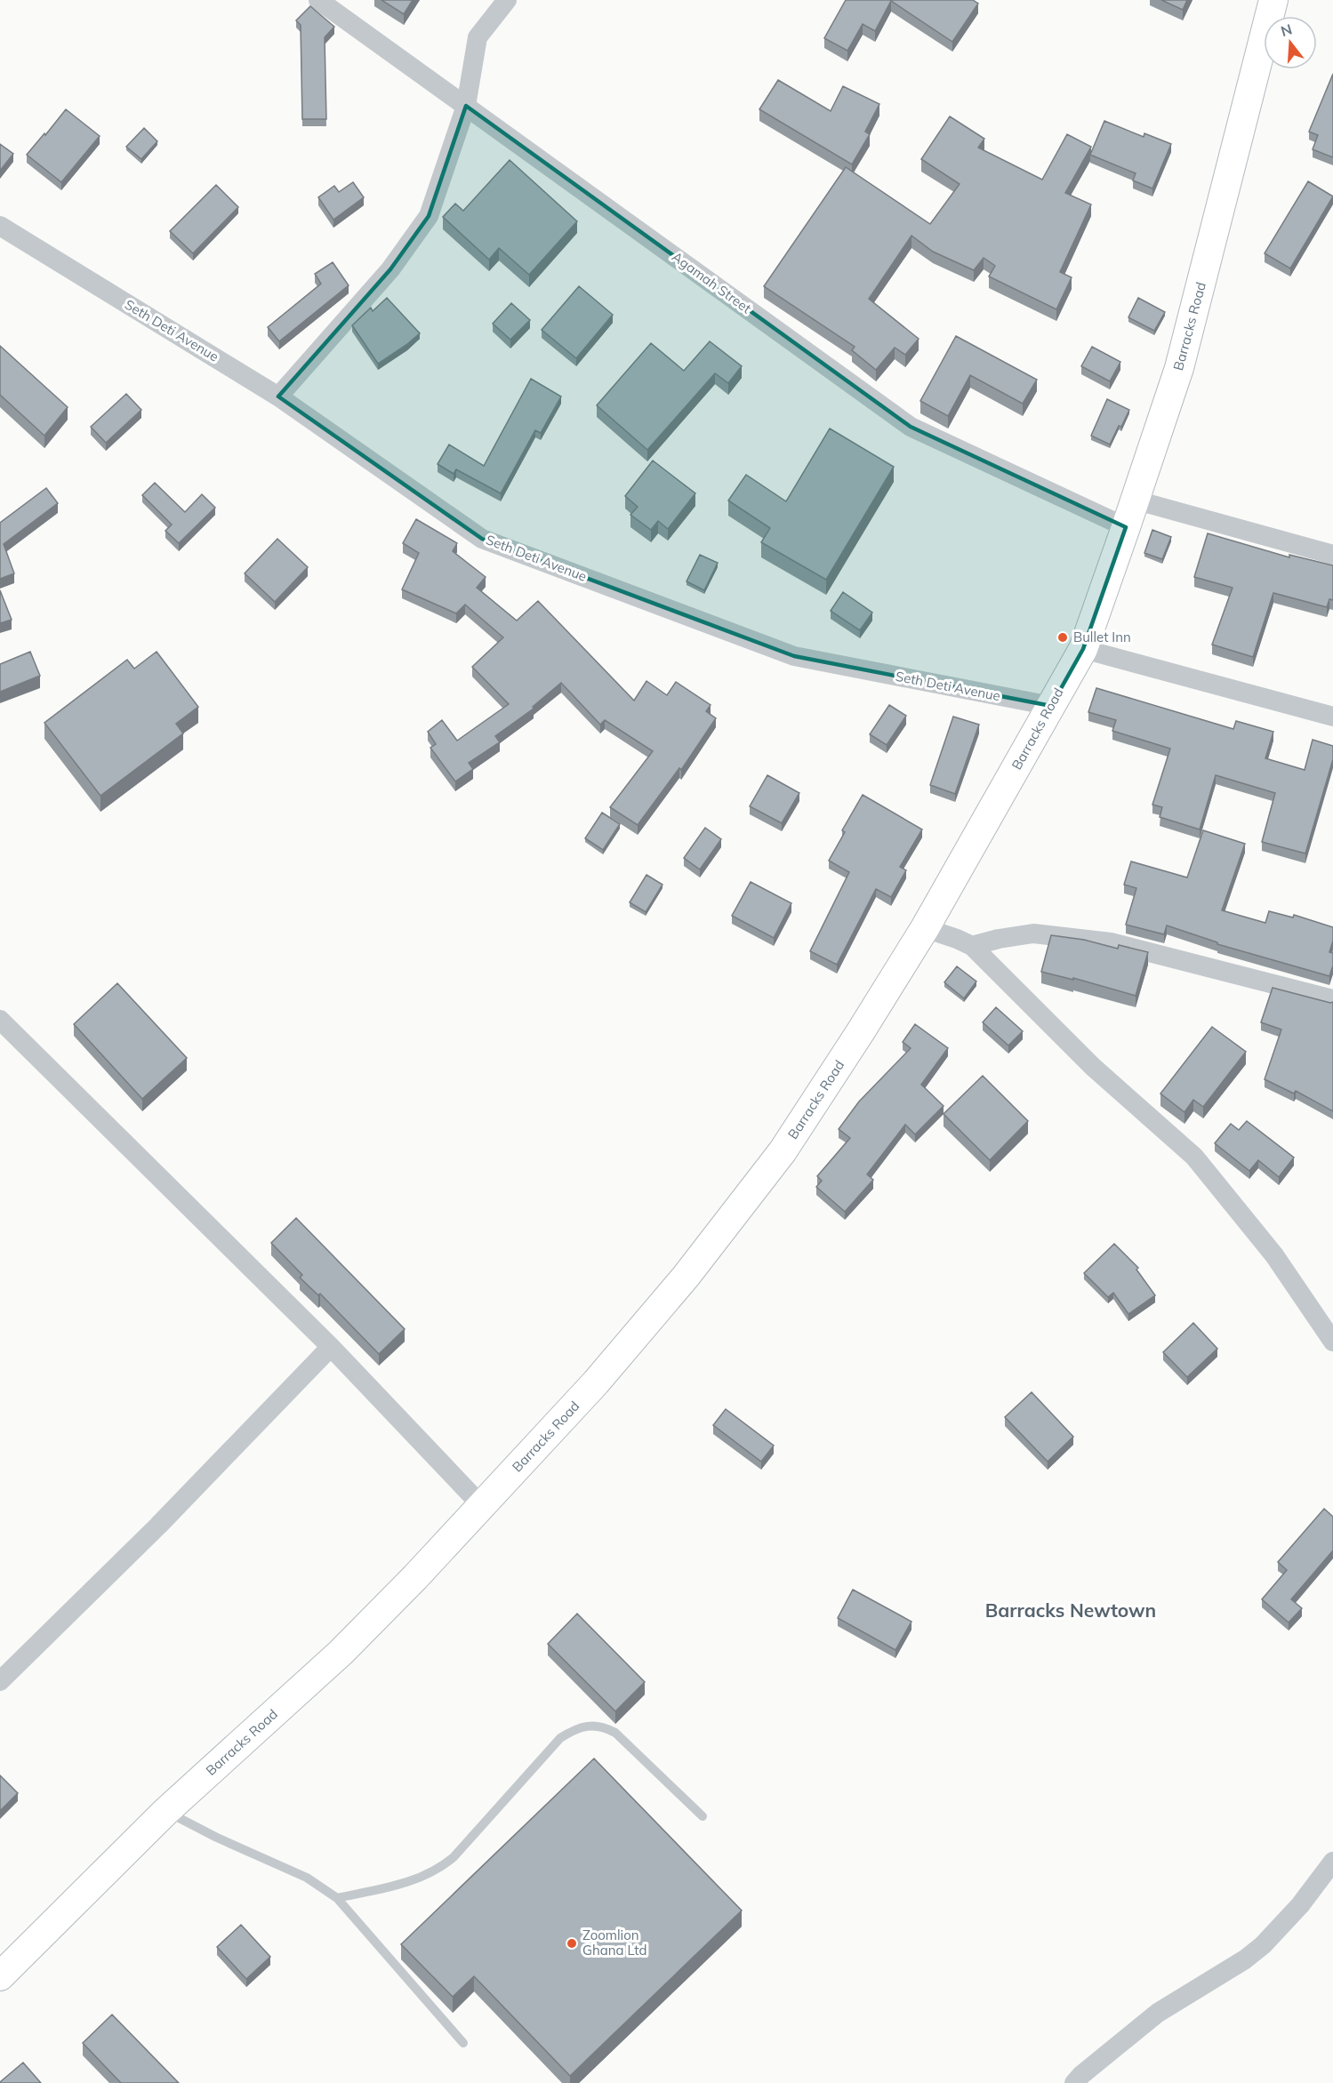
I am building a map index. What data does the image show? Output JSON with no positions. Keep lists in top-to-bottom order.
{
  "streets": {
    "street": ["Agamah Street", "Barracks Road", "Seth Deti Avenue"]
  },
  "crossings": [
    ["Agamah Street", "Barracks Road"],
    ["Barracks Road", "Seth Deti Avenue"]
  ],
  "districts": ["Barracks Newtown"],
  "places": ["Bullet Inn", "Zoomlion Ghana Ltd"],
  "north": "top"
}
